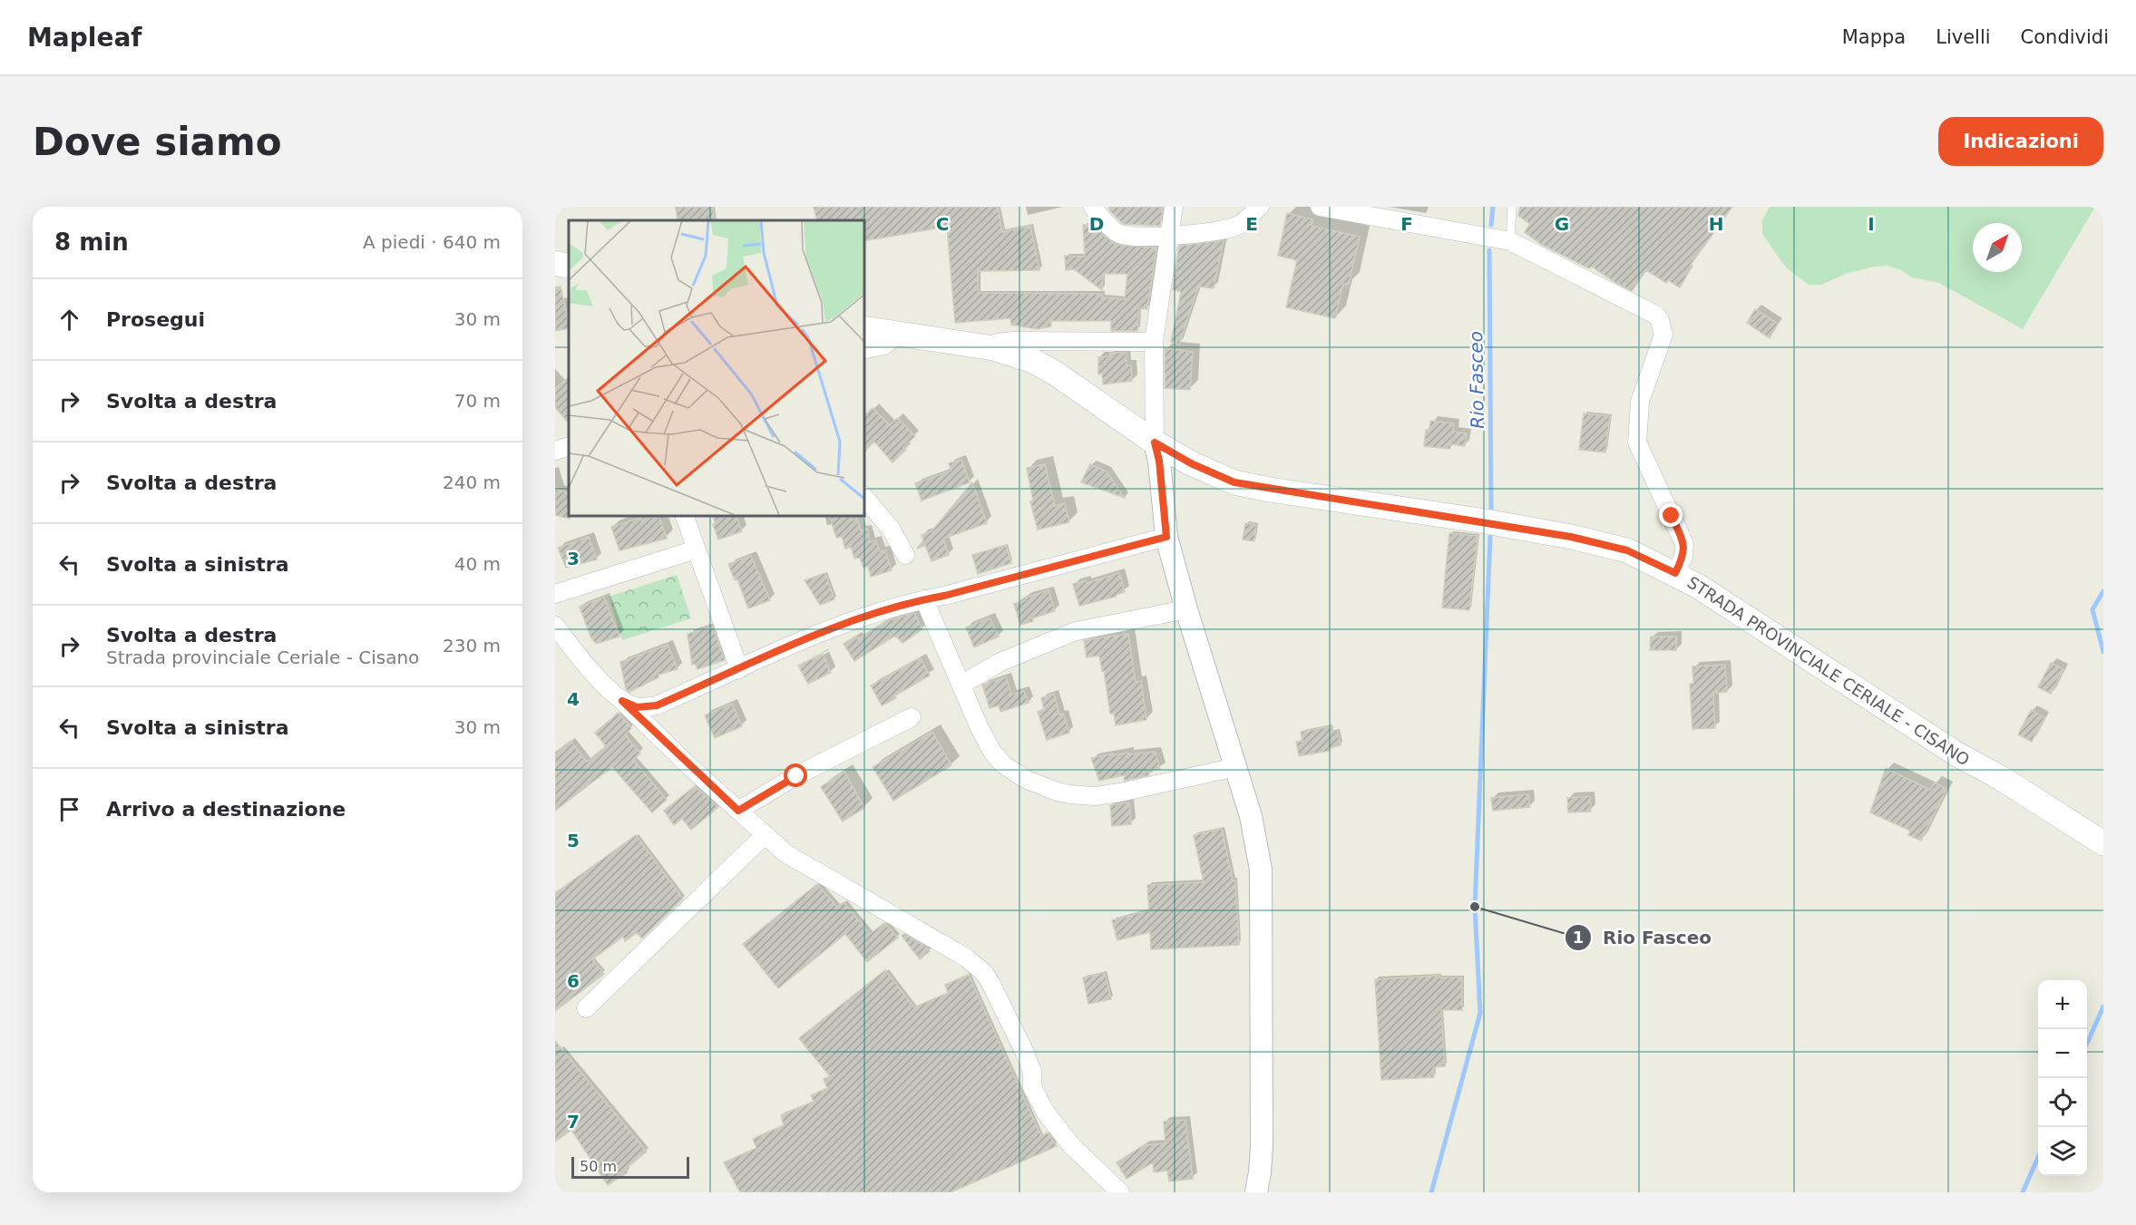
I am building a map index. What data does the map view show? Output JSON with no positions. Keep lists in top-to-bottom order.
{
  "streets": {
    "main road": ["STRADA PROVINCIALE CERIALE - CISANO"]
  },
  "water": ["Rio Fasceo"],
  "places": ["Rio Fasceo"],
  "scale_bar": "50 m",
  "north": "top right",
  "page": {
    "header": "Mapleaf",
    "nav": ["Mappa", "Livelli", "Condividi"],
    "buttons": "Indicazioni",
    "title": "Dove siamo",
    "heading": ["8 min", "A piedi · 640 m"],
    "list": [
      ["Prosegui", "30 m"],
      ["Svolta a destra", "70 m"],
      ["Svolta a destra", "240 m"],
      ["Svolta a sinistra", "40 m"],
      ["Svolta a destra", "Strada provinciale Ceriale - Cisano", "230 m"],
      ["Svolta a sinistra", "30 m"],
      "Arrivo a destinazione"
    ],
    "map_buttons": ["+", "−"],
    "scale": "50 m"
  },
  "grid": {
    "columns": [
      "C",
      "D",
      "E",
      "F",
      "G",
      "H",
      "I"
    ],
    "rows": [
      "3",
      "4",
      "5",
      "6",
      "7"
    ]
  }
}
